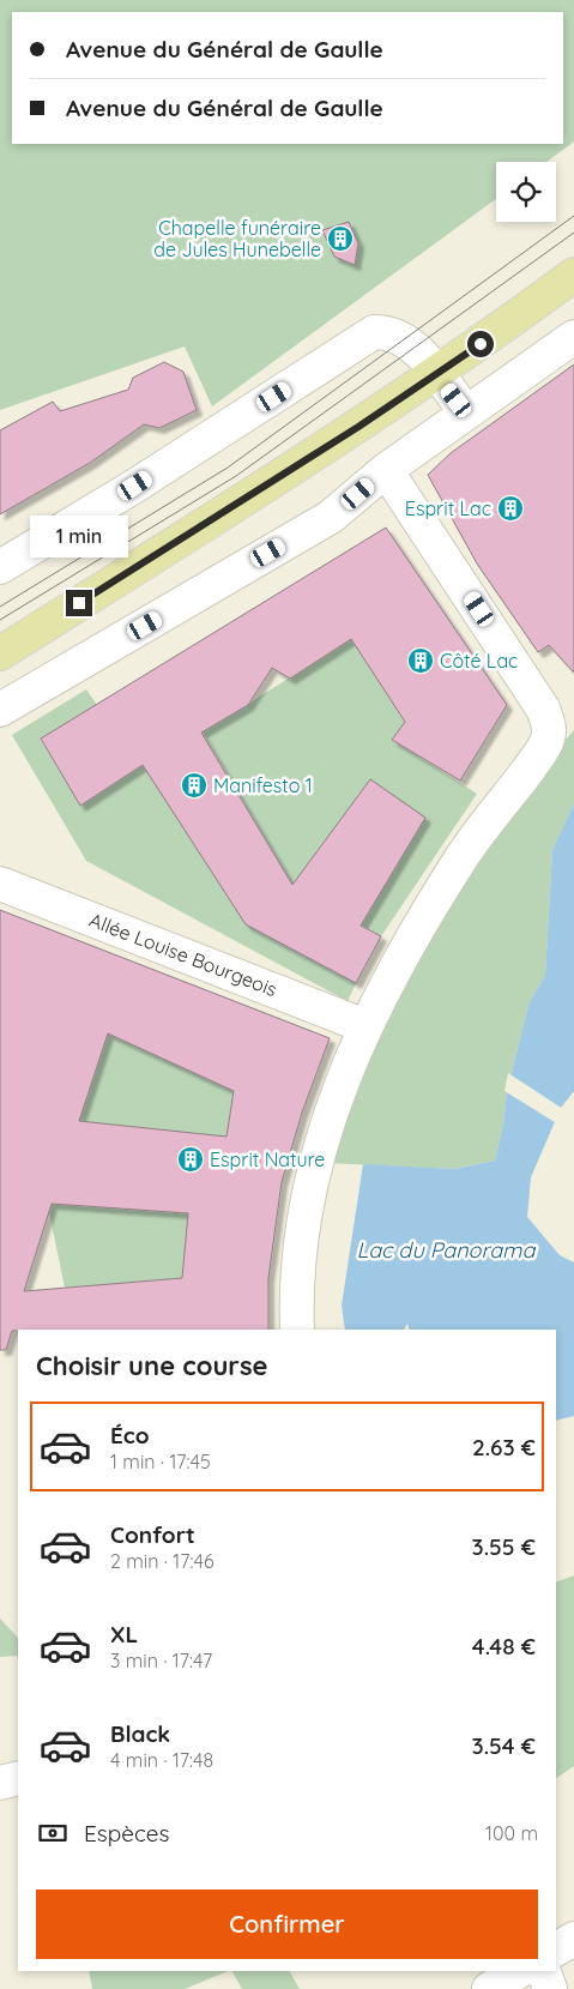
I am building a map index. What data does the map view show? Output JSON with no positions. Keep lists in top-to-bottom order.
{
  "streets": {
    "street": ["Allée Louise Bourgeois"]
  },
  "water": ["Lac du Panorama"],
  "places": {
    "building": [
      "Chapelle funéraire de Jules Hunebelle",
      "Esprit Lac",
      "Côté Lac",
      "Manifesto 1",
      "Esprit Nature"
    ]
  },
  "page": {
    "banner": ["Avenue du Général de Gaulle", "Avenue du Général de Gaulle"],
    "bubble": "1 min",
    "heading": "Choisir une course",
    "list": [
      {
        "name": "Éco",
        "note": "1 min · 17:45",
        "value": "2.63 €"
      },
      {
        "name": "Confort",
        "note": "2 min · 17:46",
        "value": "3.55 €"
      },
      {
        "name": "XL",
        "note": "3 min · 17:47",
        "value": "4.48 €"
      },
      {
        "name": "Black",
        "note": "4 min · 17:48",
        "value": "3.54 €"
      }
    ],
    "pay": ["Espèces", "100 m"],
    "buttons": "Confirmer"
  }
}
